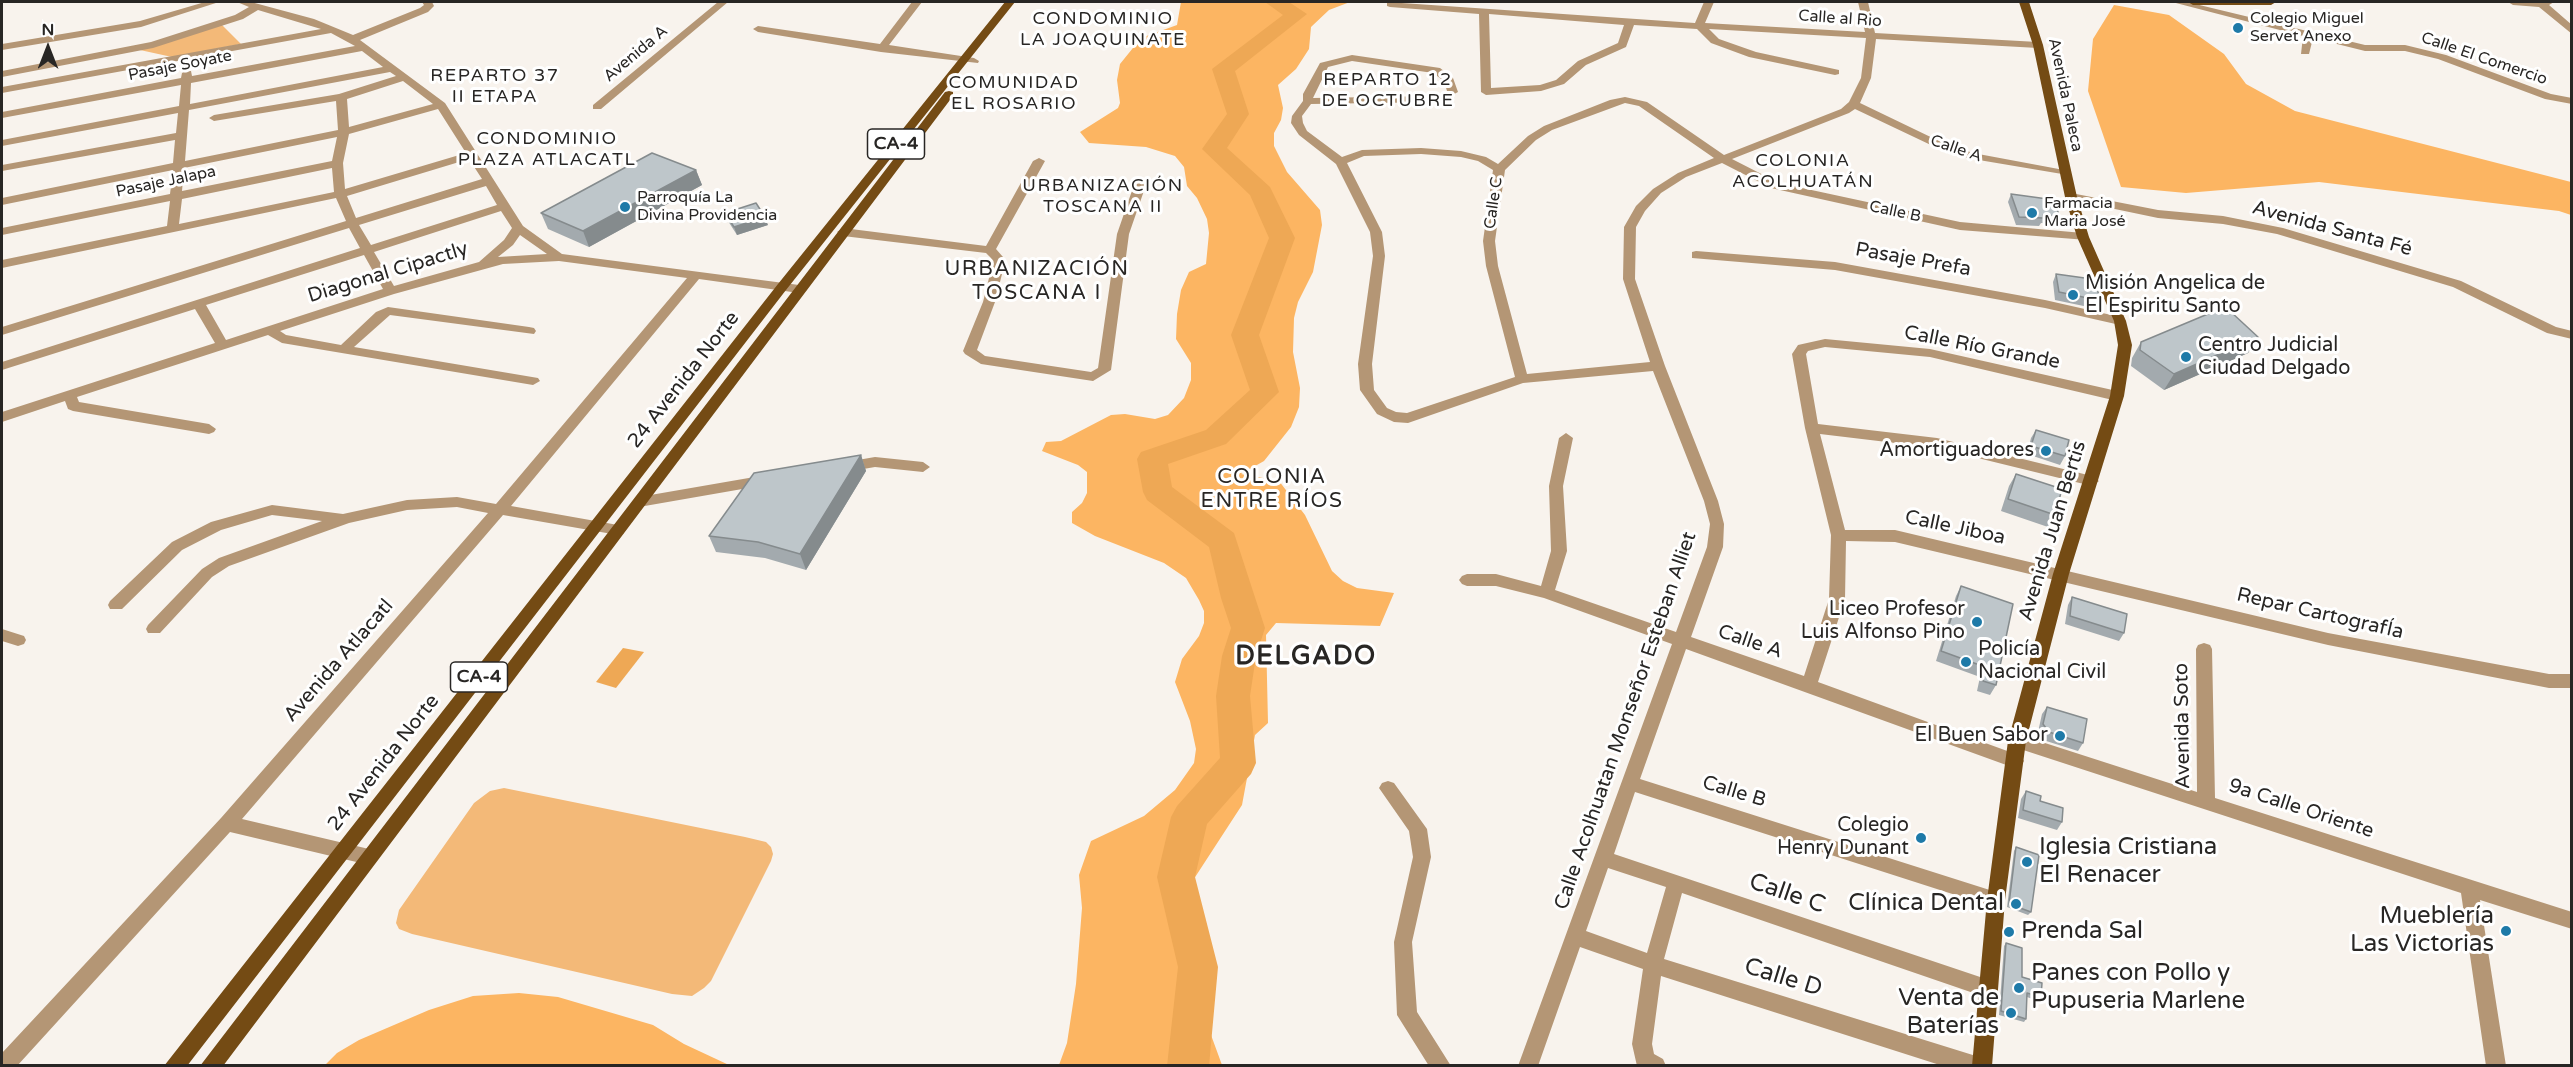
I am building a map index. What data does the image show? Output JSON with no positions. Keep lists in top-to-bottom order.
{
  "streets": {
    "main road": [
      "Avenida Paleca",
      "CA-4",
      "24 Avenida Norte",
      "Avenida Juan Bertis"
    ],
    "street": [
      "Calle al Rio",
      "Avenida A",
      "Calle El Comercio",
      "Pasaje Soyate",
      "Calle A",
      "Pasaje Jalapa",
      "Calle C",
      "Calle B",
      "Avenida Santa Fé",
      "Pasaje Prefa",
      "Diagonal Cipactly",
      "Calle Río Grande",
      "Calle Jiboa",
      "Repar CartografÍa",
      "Avenida Atlacatl",
      "Calle Acolhuatan Monseñor Esteban Alliet",
      "Avenida Soto",
      "9a Calle Oriente",
      "Calle D"
    ]
  },
  "crossings": [
    ["Calle al Rio", "Avenida Paleca"],
    ["Avenida Paleca", "Calle A"],
    ["Avenida Paleca", "Avenida Santa Fé"],
    ["Avenida Paleca", "Avenida Juan Bertis"],
    ["CA-4", "Diagonal Cipactly"],
    ["CA-4", "24 Avenida Norte"],
    ["Calle A", "Avenida Juan Bertis"],
    ["Calle A", "Calle Acolhuatan Monseñor Esteban Alliet"],
    ["Calle C", "Calle B"],
    ["Calle C", "Avenida Juan Bertis"],
    ["Calle C", "Calle Acolhuatan Monseñor Esteban Alliet"],
    ["Calle B", "Avenida Juan Bertis"],
    ["Calle B", "Calle Acolhuatan Monseñor Esteban Alliet"],
    ["Avenida Santa Fé", "Avenida Juan Bertis"],
    ["Pasaje Prefa", "Avenida Juan Bertis"],
    ["Diagonal Cipactly", "24 Avenida Norte"],
    ["Diagonal Cipactly", "Avenida Atlacatl"],
    ["Calle Río Grande", "Avenida Juan Bertis"],
    ["Calle Jiboa", "Avenida Juan Bertis"],
    ["Calle Jiboa", "Repar CartografÍa"],
    ["Avenida Juan Bertis", "Repar CartografÍa"],
    ["Avenida Juan Bertis", "9a Calle Oriente"],
    ["Calle Acolhuatan Monseñor Esteban Alliet", "Calle D"],
    ["Avenida Soto", "9a Calle Oriente"]
  ],
  "districts": [
    "CONDOMINIO LA JOAQUINATE",
    "REPARTO 37 II ETAPA",
    "REPARTO 12 DE OCTUBRE",
    "COMUNIDAD EL ROSARIO",
    "CONDOMINIO PLAZA ATLACATL",
    "COLONIA ACOLHUATÁN",
    "URBANIZACIÓN TOSCANA II",
    "URBANIZACIÓN TOSCANA I",
    "COLONIA ENTRE RÍOS",
    "DELGADO"
  ],
  "places": [
    "Colegio Miguel Servet Anexo",
    "Parroquía La Divina Providencia",
    "Farmacia Maria José",
    "Misión Angelica de El Espiritu Santo",
    "Centro Judicial Ciudad Delgado",
    "Amortiguadores",
    "Liceo Profesor Luis Alfonso Pino",
    "Policía Nacional Civil",
    "El Buen Sabor",
    "Colegio Henry Dunant",
    "Iglesia Cristiana El Renacer",
    "Clínica Dental",
    "Mueblería Las Victorias",
    "Prenda Sal",
    "Panes con Pollo y Pupuseria Marlene",
    "Venta de Baterías"
  ],
  "north": "top"
}
